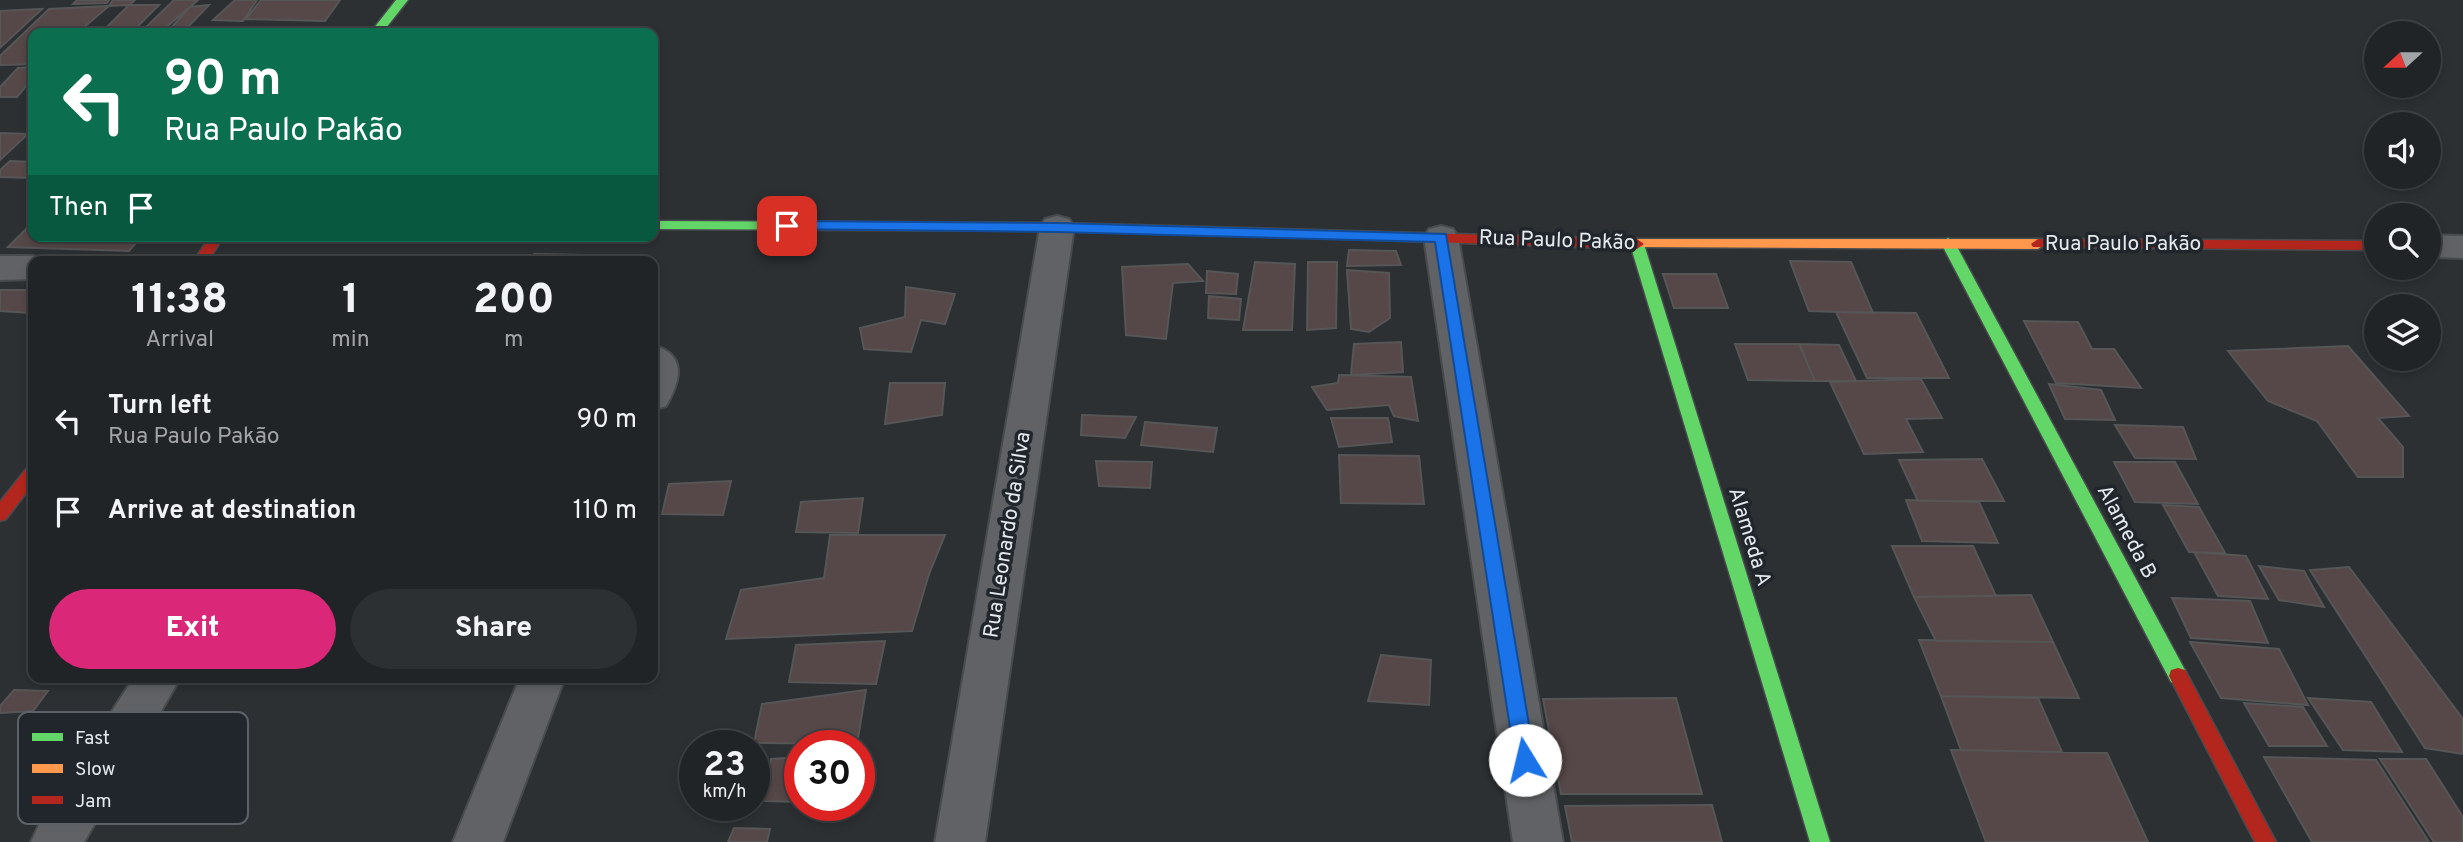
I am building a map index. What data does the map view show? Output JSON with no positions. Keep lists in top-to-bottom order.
{
  "streets": {
    "street": [
      "Rua Paulo Pakão",
      "Alameda B",
      "Rua Leonardo da Silva",
      "Alameda A"
    ]
  },
  "crossings": [
    ["Rua Paulo Pakão", "Alameda B"],
    ["Rua Paulo Pakão", "Rua Leonardo da Silva"],
    ["Rua Paulo Pakão", "Alameda A"]
  ],
  "legend": ["Fast", "Slow", "Jam"],
  "north": "left",
  "page": {
    "turn": ["90 m", "Rua Paulo Pakão"],
    "then": "Then",
    "eta": [
      "11:38",
      "Arrival",
      "1",
      "min",
      "200",
      "m"
    ],
    "list": [
      {
        "name": "Turn left",
        "note": "Rua Paulo Pakão",
        "value": "90 m"
      },
      {
        "name": "Arrive at destination",
        "value": "110 m"
      }
    ],
    "buttons": ["Exit", "Share"],
    "speed": "23 km/h",
    "limit": "30"
  }
}
